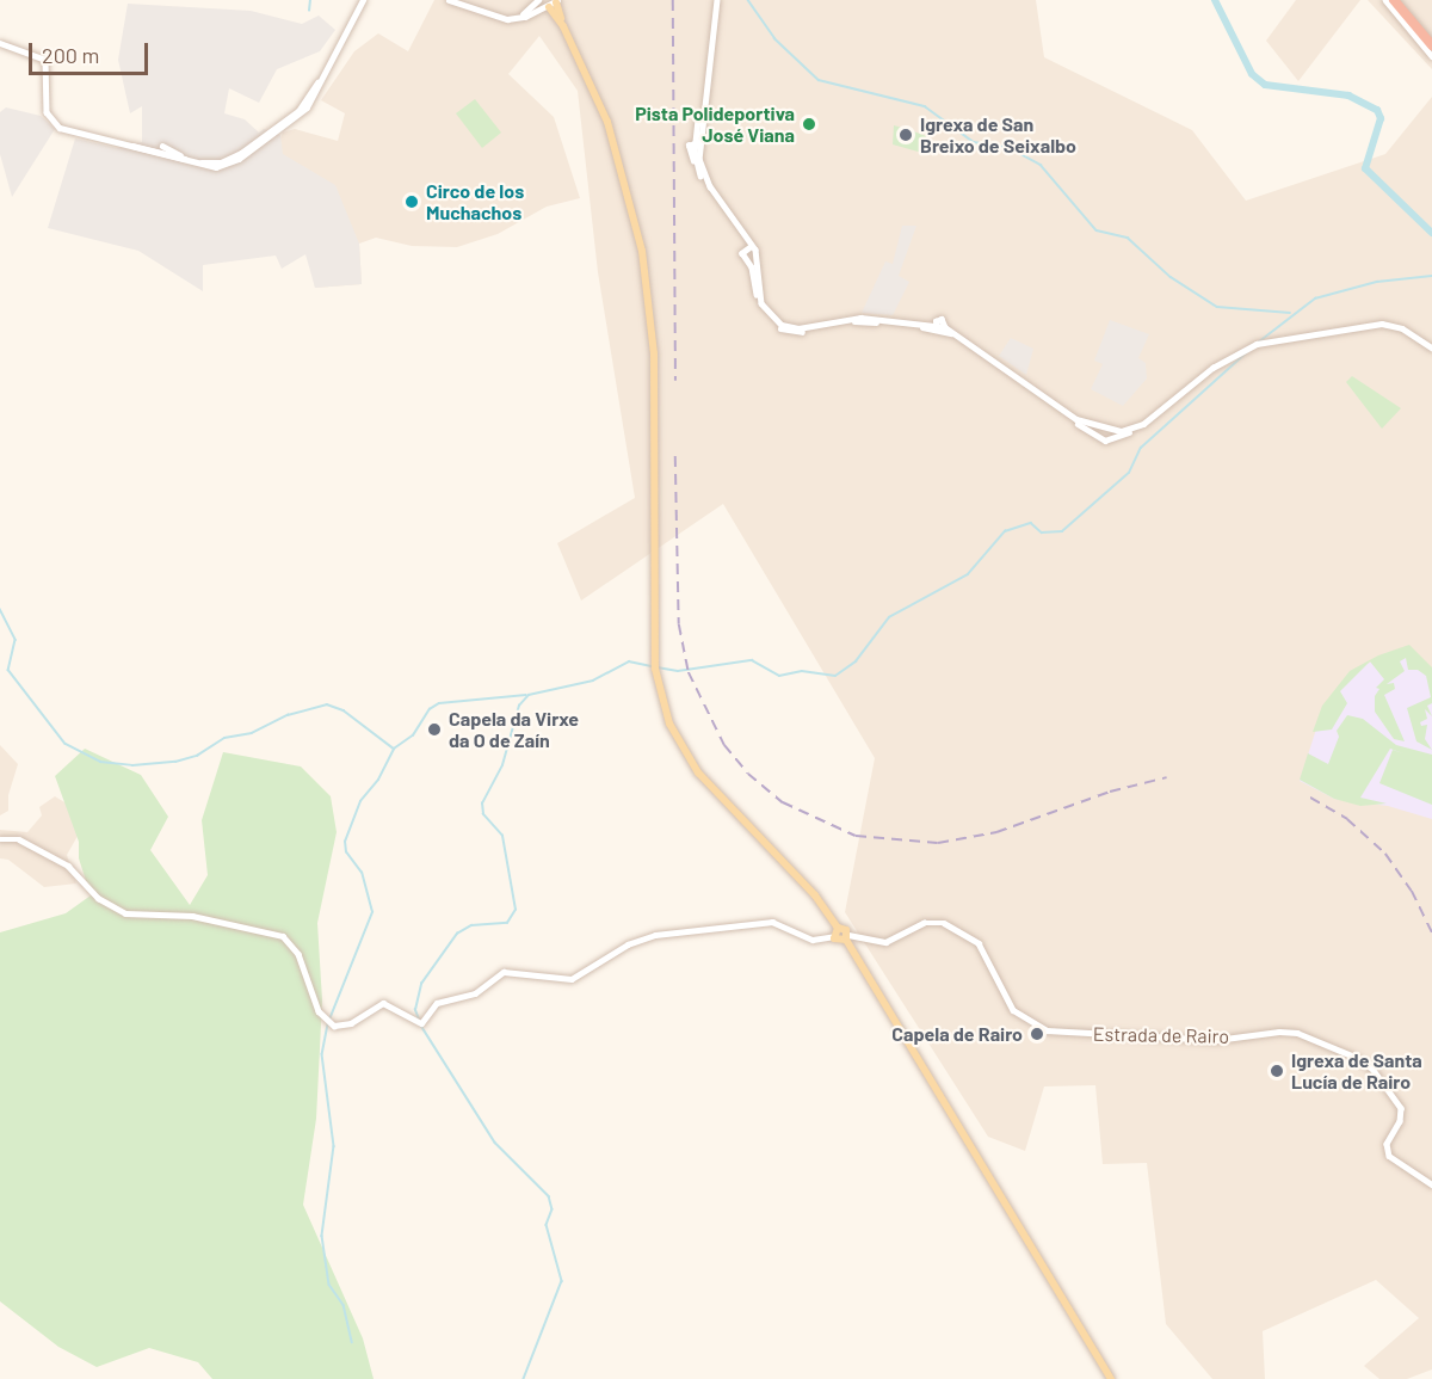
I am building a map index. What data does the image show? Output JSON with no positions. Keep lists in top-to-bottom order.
{
  "streets": {
    "street": ["Estrada de Rairo"]
  },
  "places": [
    "Pista Polideportiva José Viana",
    "Igrexa de San Breixo de Seixalbo",
    "Circo de los Muchachos",
    "Capela da Virxe da O de Zaín",
    "Capela de Rairo",
    "Igrexa de Santa Lucía de Rairo"
  ],
  "scale_bar": "200 m"
}
